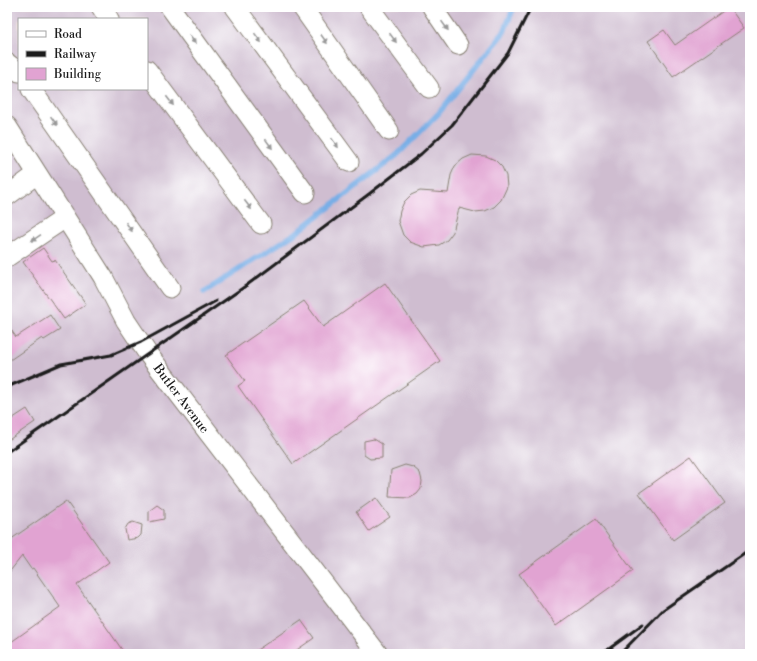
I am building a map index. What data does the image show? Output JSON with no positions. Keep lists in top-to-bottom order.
{
  "streets": {
    "street": ["Butler Avenue"]
  },
  "legend": ["Road", "Railway", "Building"]
}
